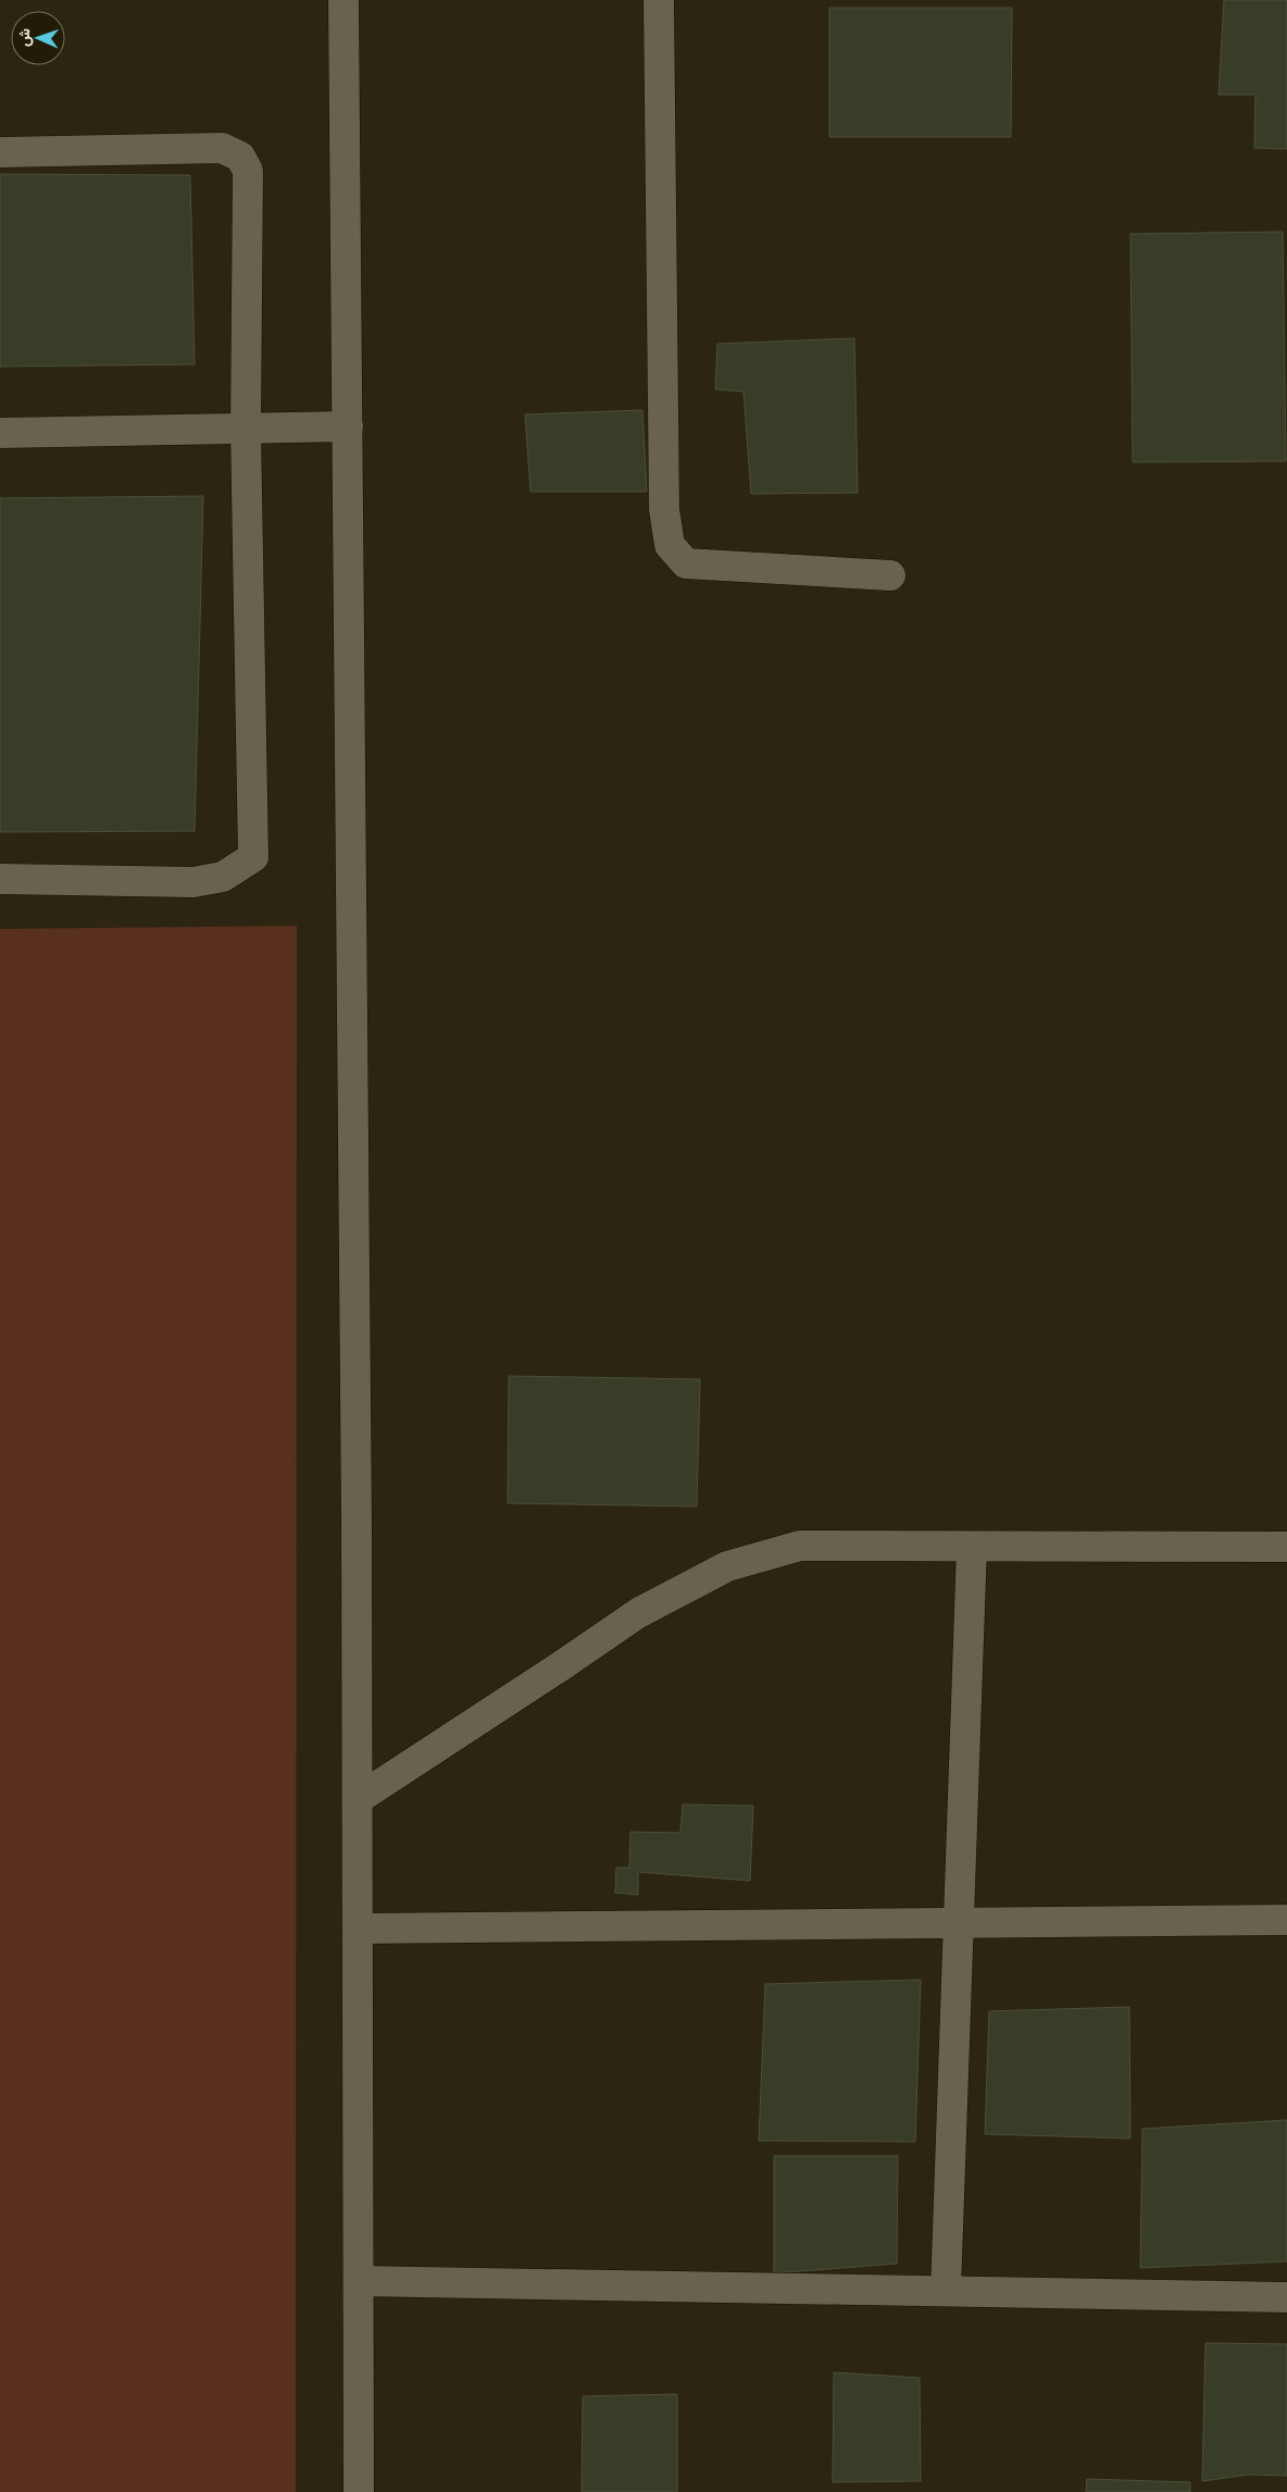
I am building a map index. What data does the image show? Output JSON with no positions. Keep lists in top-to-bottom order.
{
  "north": "left"
}
